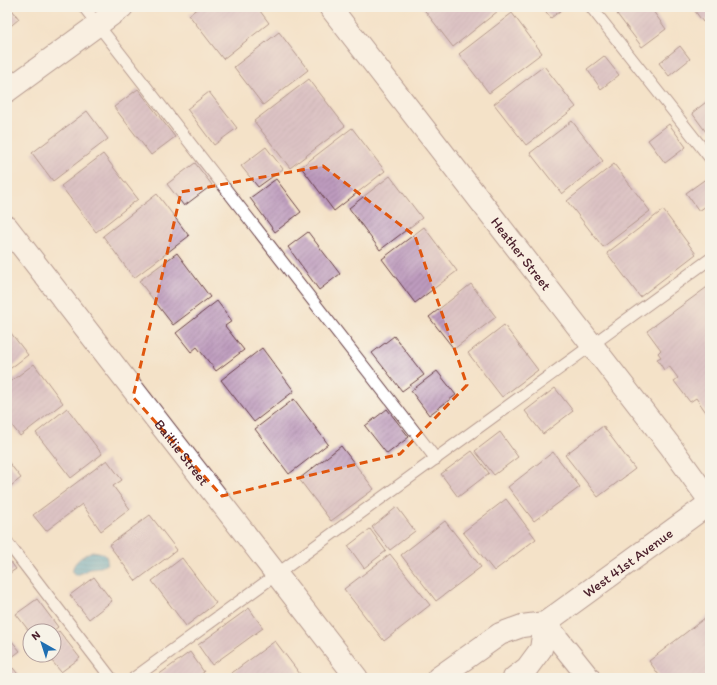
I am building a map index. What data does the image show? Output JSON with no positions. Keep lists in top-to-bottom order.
{
  "streets": {
    "street": ["Heather Street", "Baillie Street", "West 41st Avenue"]
  },
  "crossings": [
    ["Heather Street", "West 41st Avenue"]
  ],
  "north": "top left"
}
